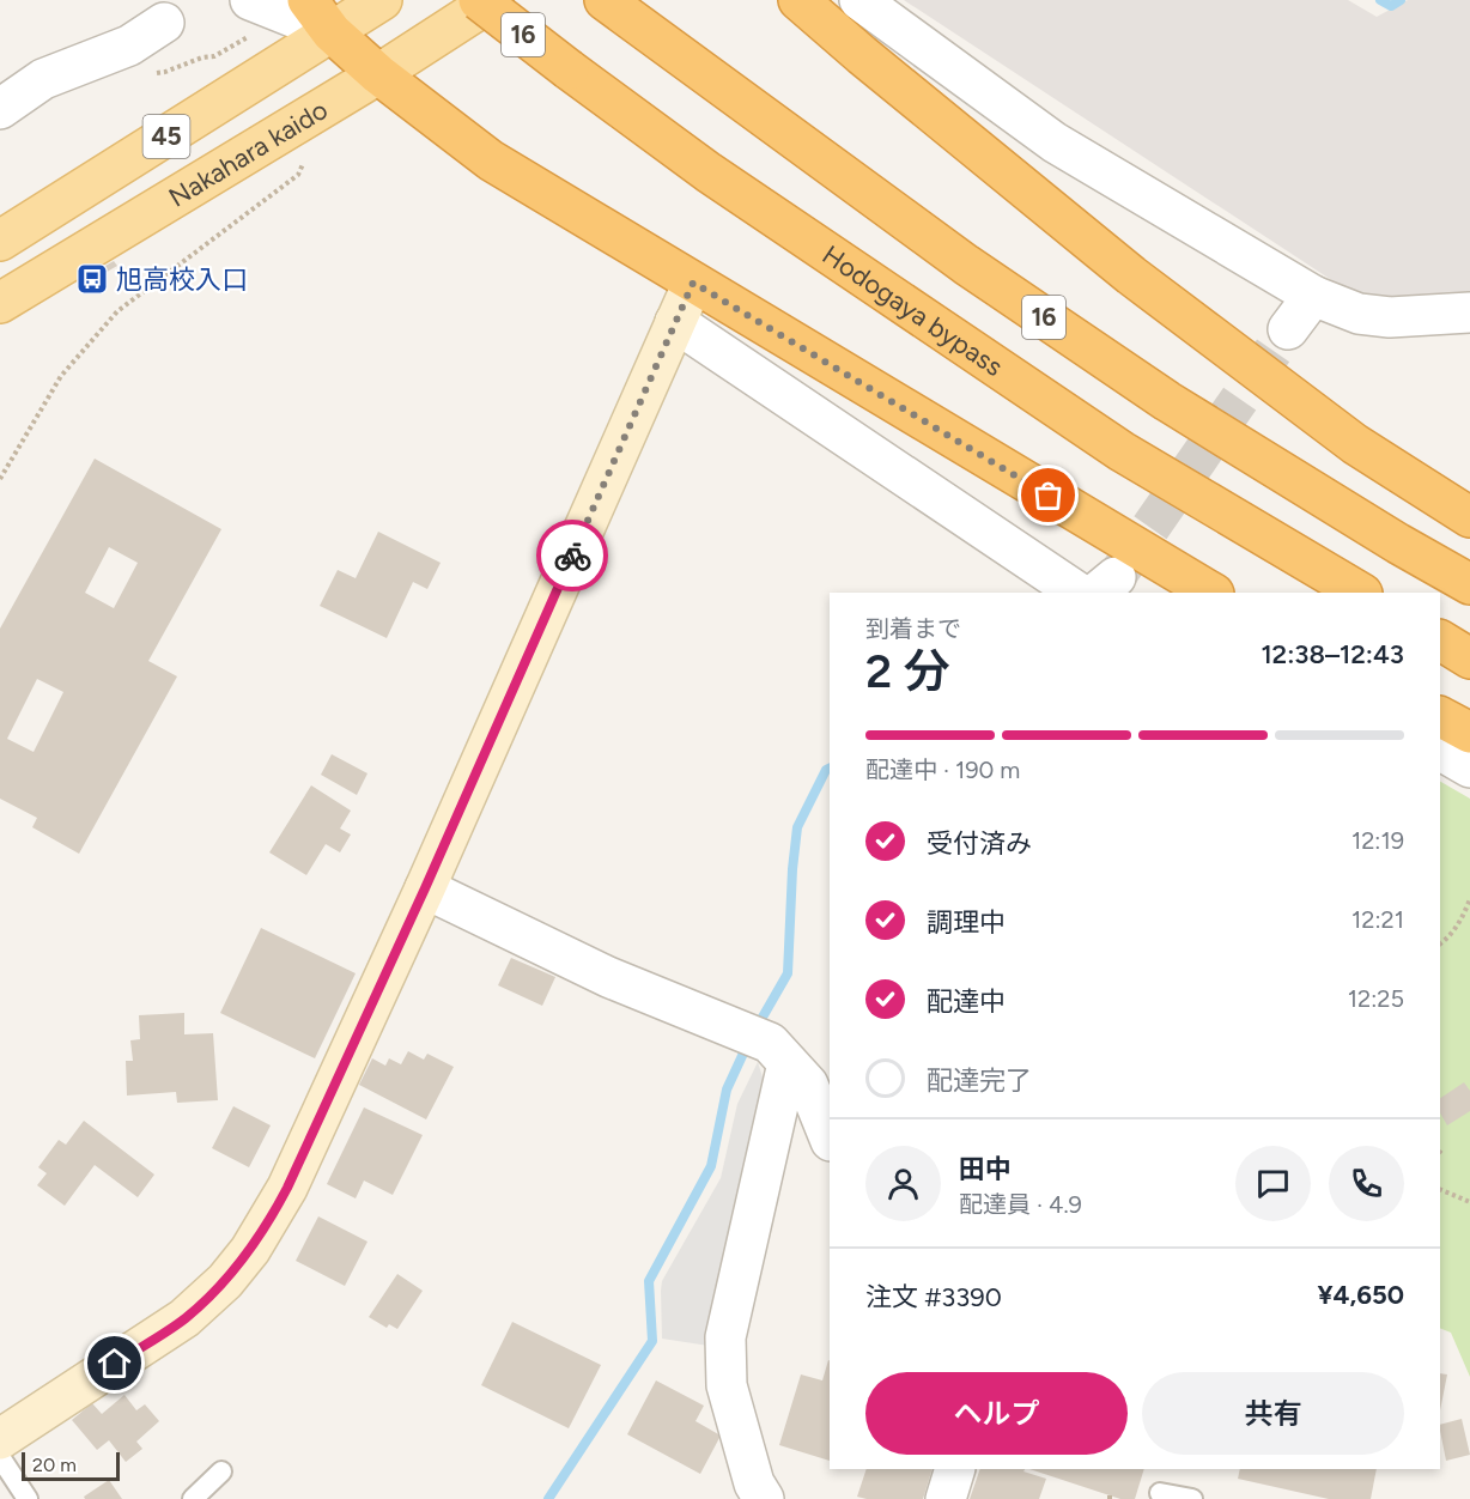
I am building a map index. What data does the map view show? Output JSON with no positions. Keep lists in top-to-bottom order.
{
  "streets": {
    "highway": ["16", "Hodogaya bypass"],
    "main road": ["45", "Nakahara kaido"]
  },
  "places": {
    "bus stop": ["旭高校入口"]
  },
  "scale_bar": "20 m",
  "page": {
    "heading": ["2 分", "到着まで", "12:38–12:43"],
    "panel": [
      "田中",
      "配達員 · 4.9",
      "注文 #3390",
      "¥4,650"
    ],
    "bar": "配達中 · 190 m",
    "list": [
      ["受付済み", "12:19"],
      ["調理中", "12:21"],
      ["配達中", "12:25"],
      "配達完了"
    ],
    "buttons": ["ヘルプ", "共有"],
    "scale": "20 m"
  }
}
